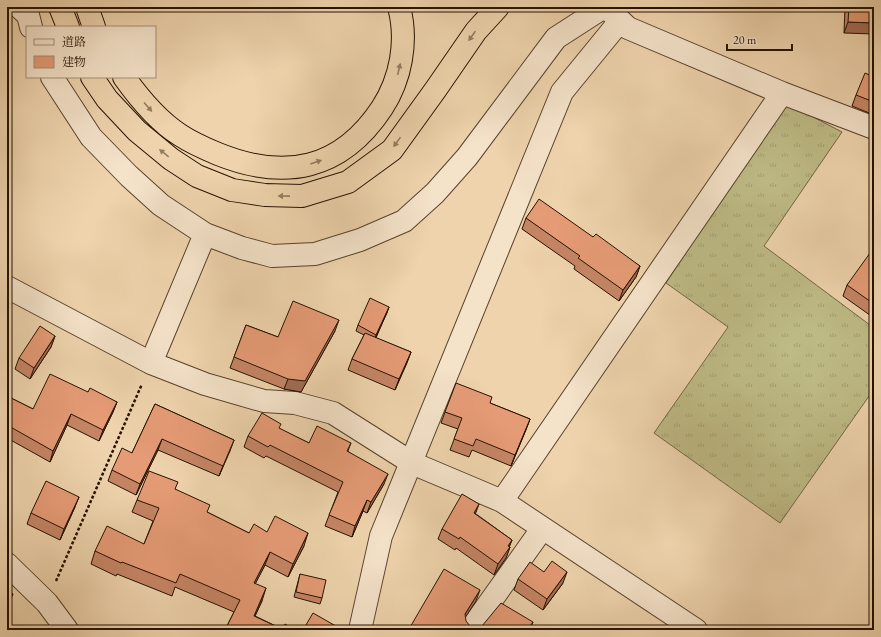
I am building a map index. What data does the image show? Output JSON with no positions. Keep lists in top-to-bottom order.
{
  "legend": ["道路", "建物"],
  "scale_bar": "20 m"
}
